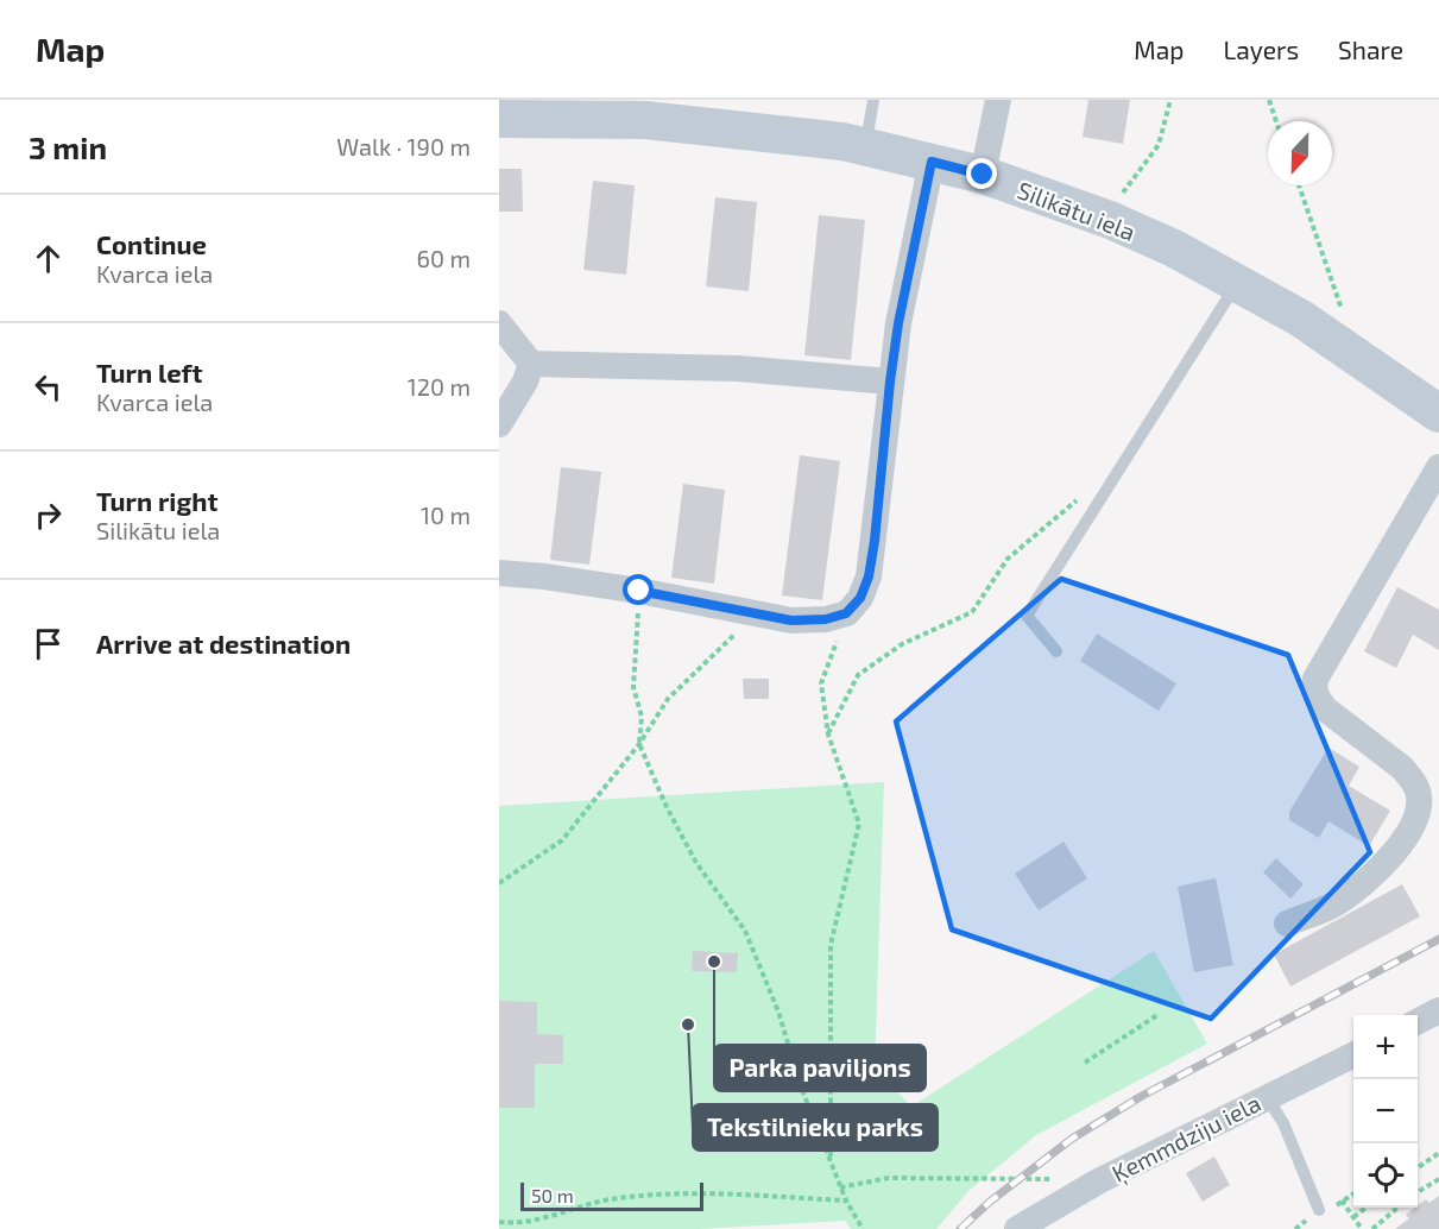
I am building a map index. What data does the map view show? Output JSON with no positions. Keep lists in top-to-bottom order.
{
  "streets": {
    "main road": ["Silikātu iela"],
    "street": ["Ķemmdziju iela"]
  },
  "places": ["Parka paviljons", "Tekstilnieku parks"],
  "scale_bar": "50 m",
  "north": "bottom",
  "page": {
    "header": "Map",
    "nav": ["Map", "Layers", "Share"],
    "heading": ["3 min", "Walk · 190 m"],
    "list": [
      ["Continue", "Kvarca iela", "60 m"],
      ["Turn left", "Kvarca iela", "120 m"],
      ["Turn right", "Silikātu iela", "10 m"],
      "Arrive at destination"
    ],
    "map_buttons": ["+", "−"],
    "scale": "50 m"
  }
}
